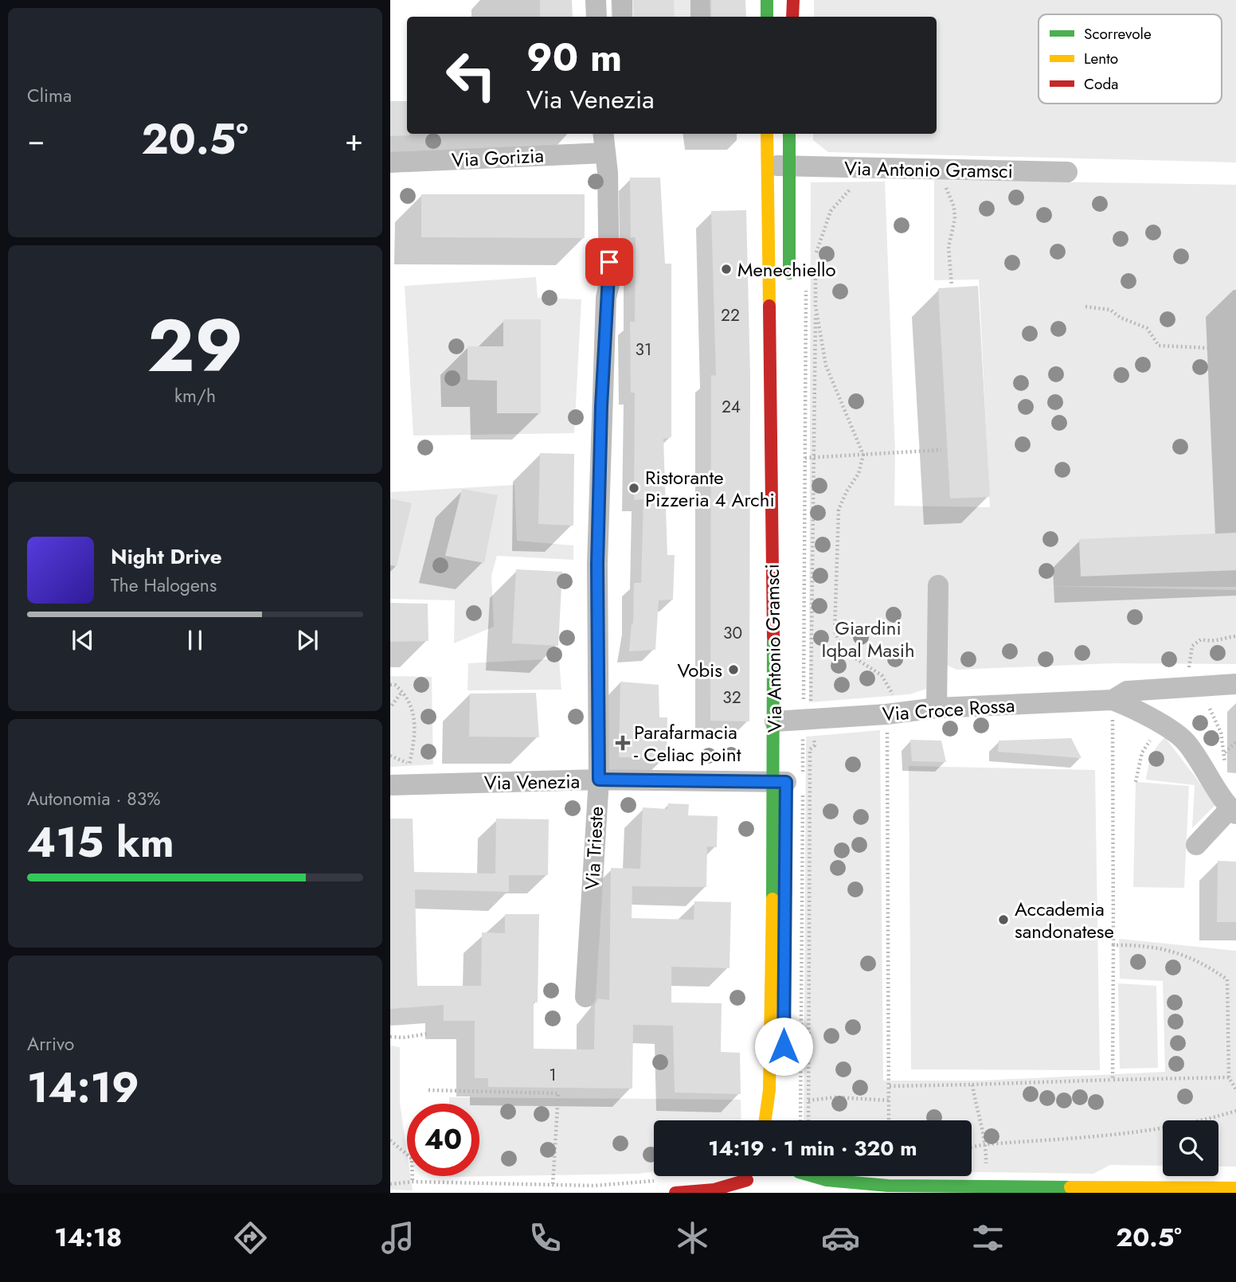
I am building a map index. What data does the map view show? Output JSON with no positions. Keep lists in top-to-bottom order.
{
  "streets": {
    "street": [
      "Via Gorizia",
      "Via Antonio Gramsci",
      "Via Croce Rossa",
      "Via Venezia",
      "Via Trieste"
    ]
  },
  "crossings": [
    ["Via Gorizia", "Via Trieste"],
    ["Via Antonio Gramsci", "Via Croce Rossa"],
    ["Via Antonio Gramsci", "Via Venezia"],
    ["Via Venezia", "Via Trieste"]
  ],
  "parks": ["Giardini Iqbal Masih"],
  "places": {
    "other": [
      "Menechiello",
      "Ristorante Pizzeria 4 Archi",
      "Vobis",
      "Accademia sandonatese"
    ],
    "health": ["Parafarmacia - Celiac point"]
  },
  "house_numbers": [
    "22",
    "31",
    "24",
    "30",
    "32",
    "1"
  ],
  "legend": ["Scorrevole", "Lento", "Coda"],
  "page": {
    "tile": [
      "Clima",
      ["29", "km/h"],
      ["Autonomia · 83%", "415 km"],
      ["Arrivo", "14:19"]
    ],
    "turn": ["90 m", "Via Venezia"],
    "heat": ["−", "20.5°", "+"],
    "song": ["Night Drive", "The Halogens"],
    "limit": "40",
    "trip": "14:19 · 1 min · 320 m",
    "tabs": ["14:18", "20.5°"]
  }
}
